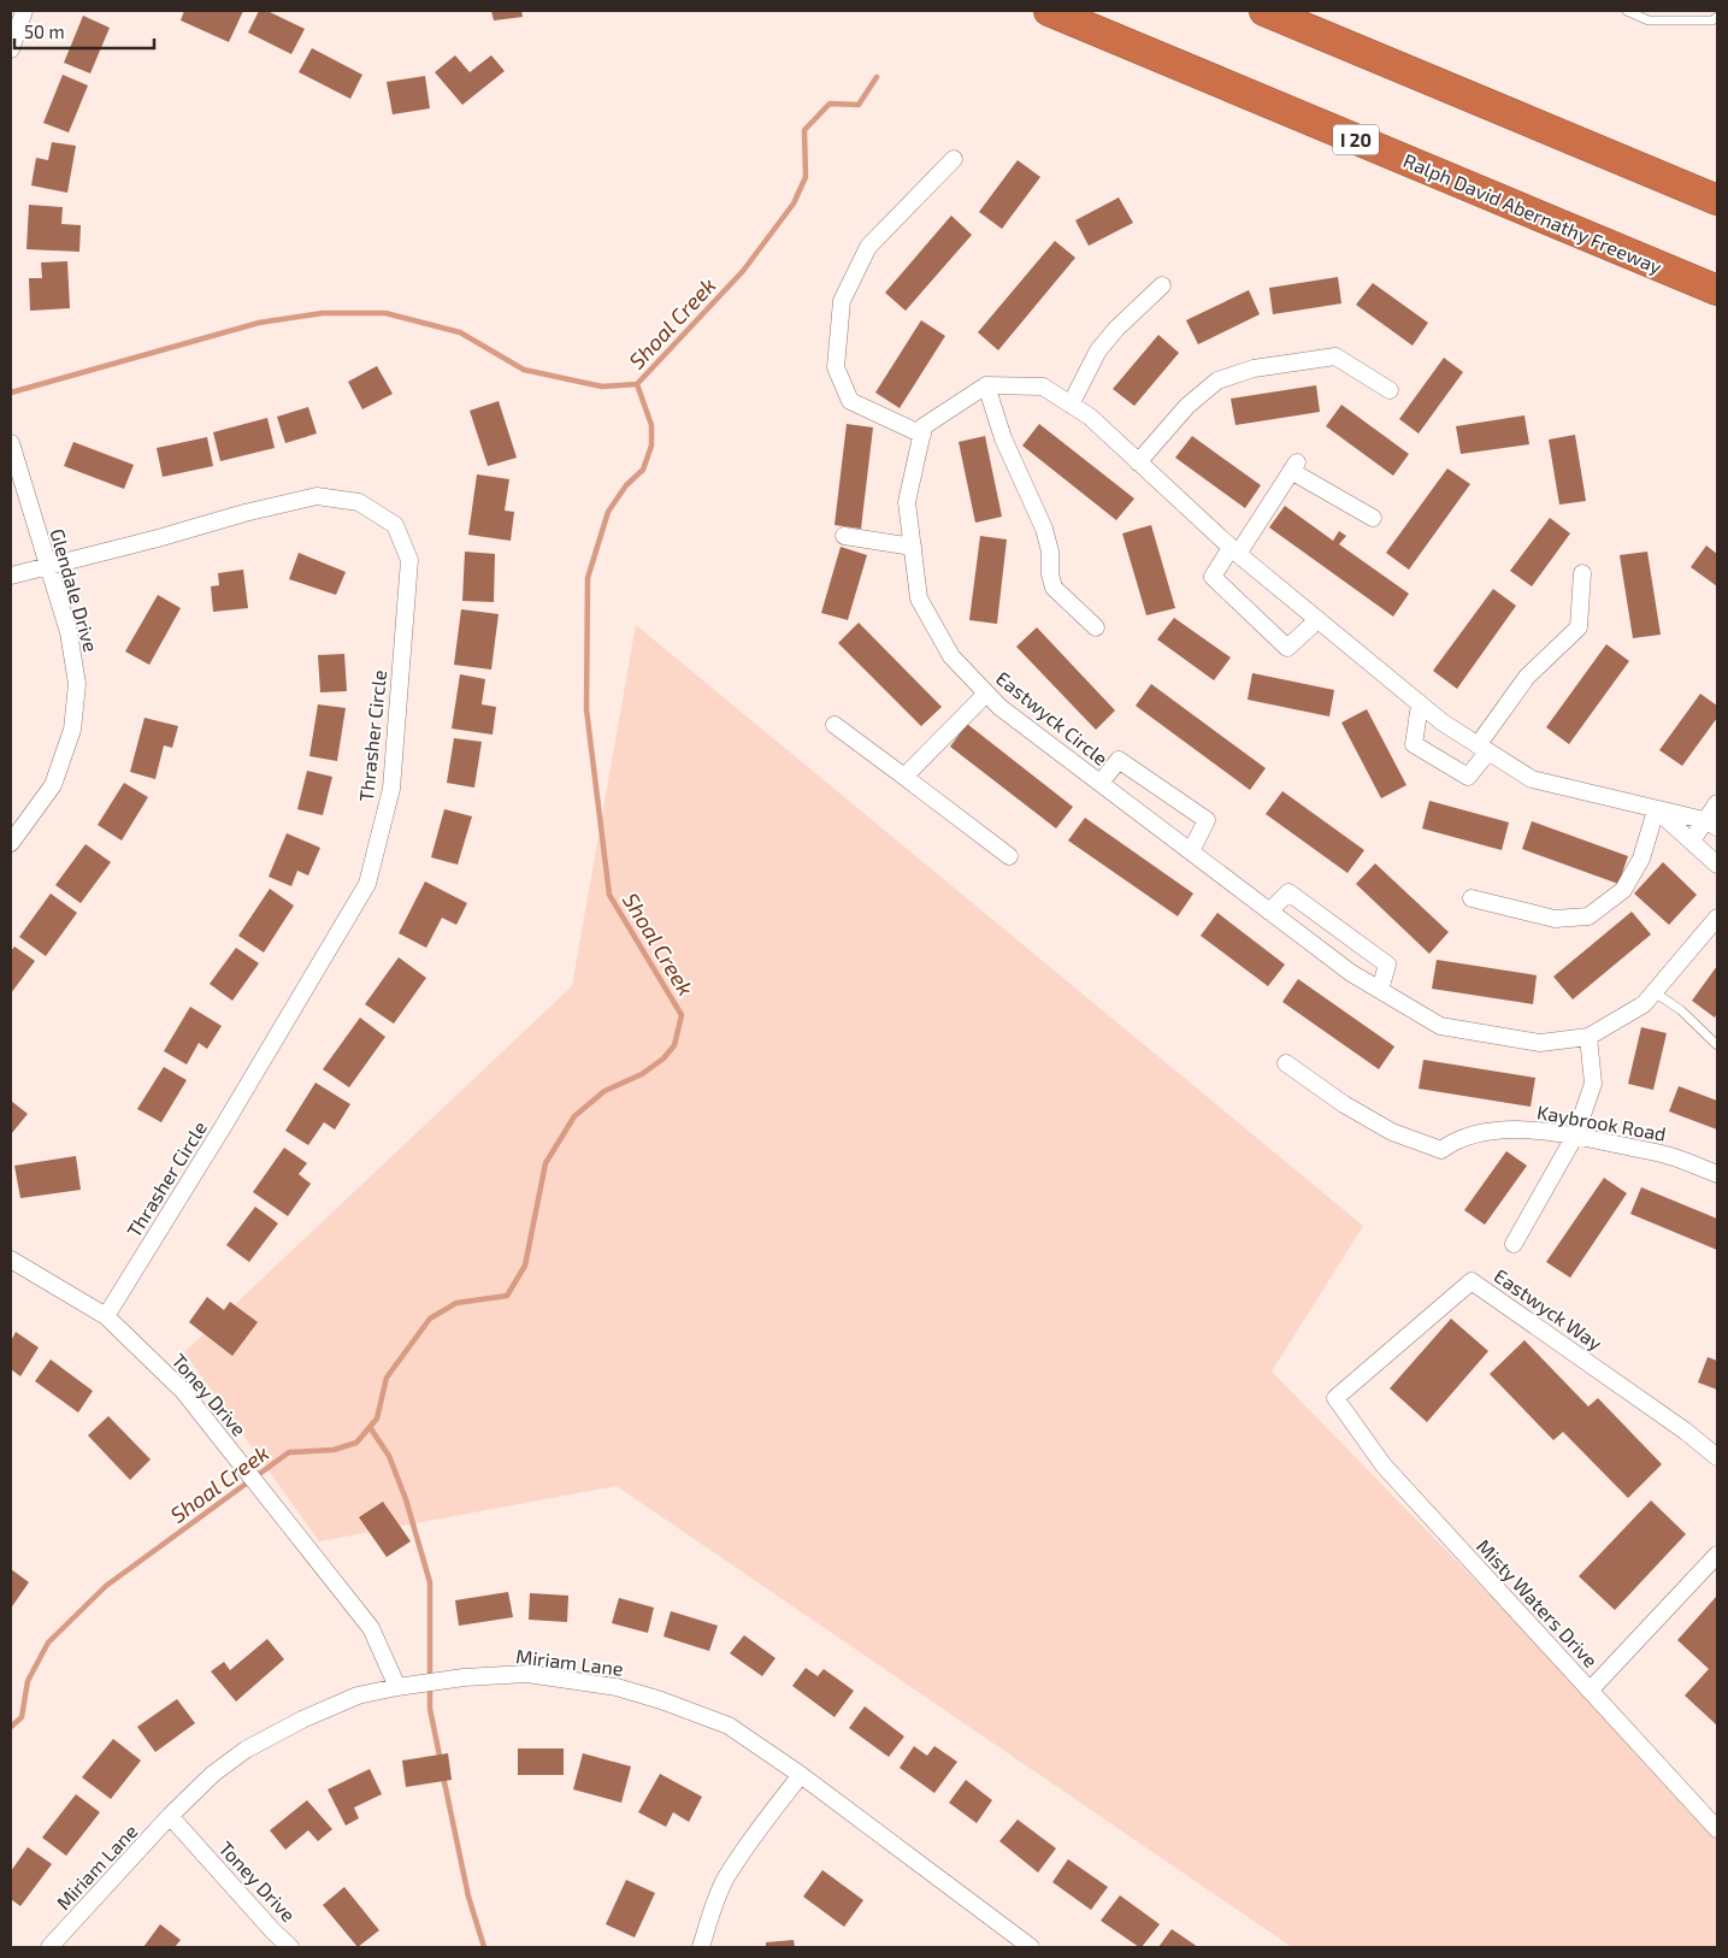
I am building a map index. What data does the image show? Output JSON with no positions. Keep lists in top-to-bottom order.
{
  "streets": {
    "highway": ["I 20", "Ralph David Abernathy Freeway"],
    "street": [
      "Glendale Drive",
      "Eastwyck Circle",
      "Thrasher Circle",
      "Kaybrook Road",
      "Eastwyck Way",
      "Toney Drive",
      "Misty Waters Drive",
      "Miriam Lane"
    ]
  },
  "crossings": [
    ["Glendale Drive", "Thrasher Circle"],
    ["Eastwyck Circle", "Eastwyck Way"],
    ["Thrasher Circle", "Toney Drive"],
    ["Kaybrook Road", "Eastwyck Way"],
    ["Eastwyck Way", "Misty Waters Drive"],
    ["Toney Drive", "Miriam Lane"]
  ],
  "water": ["Shoal Creek"],
  "scale_bar": "50 m"
}
